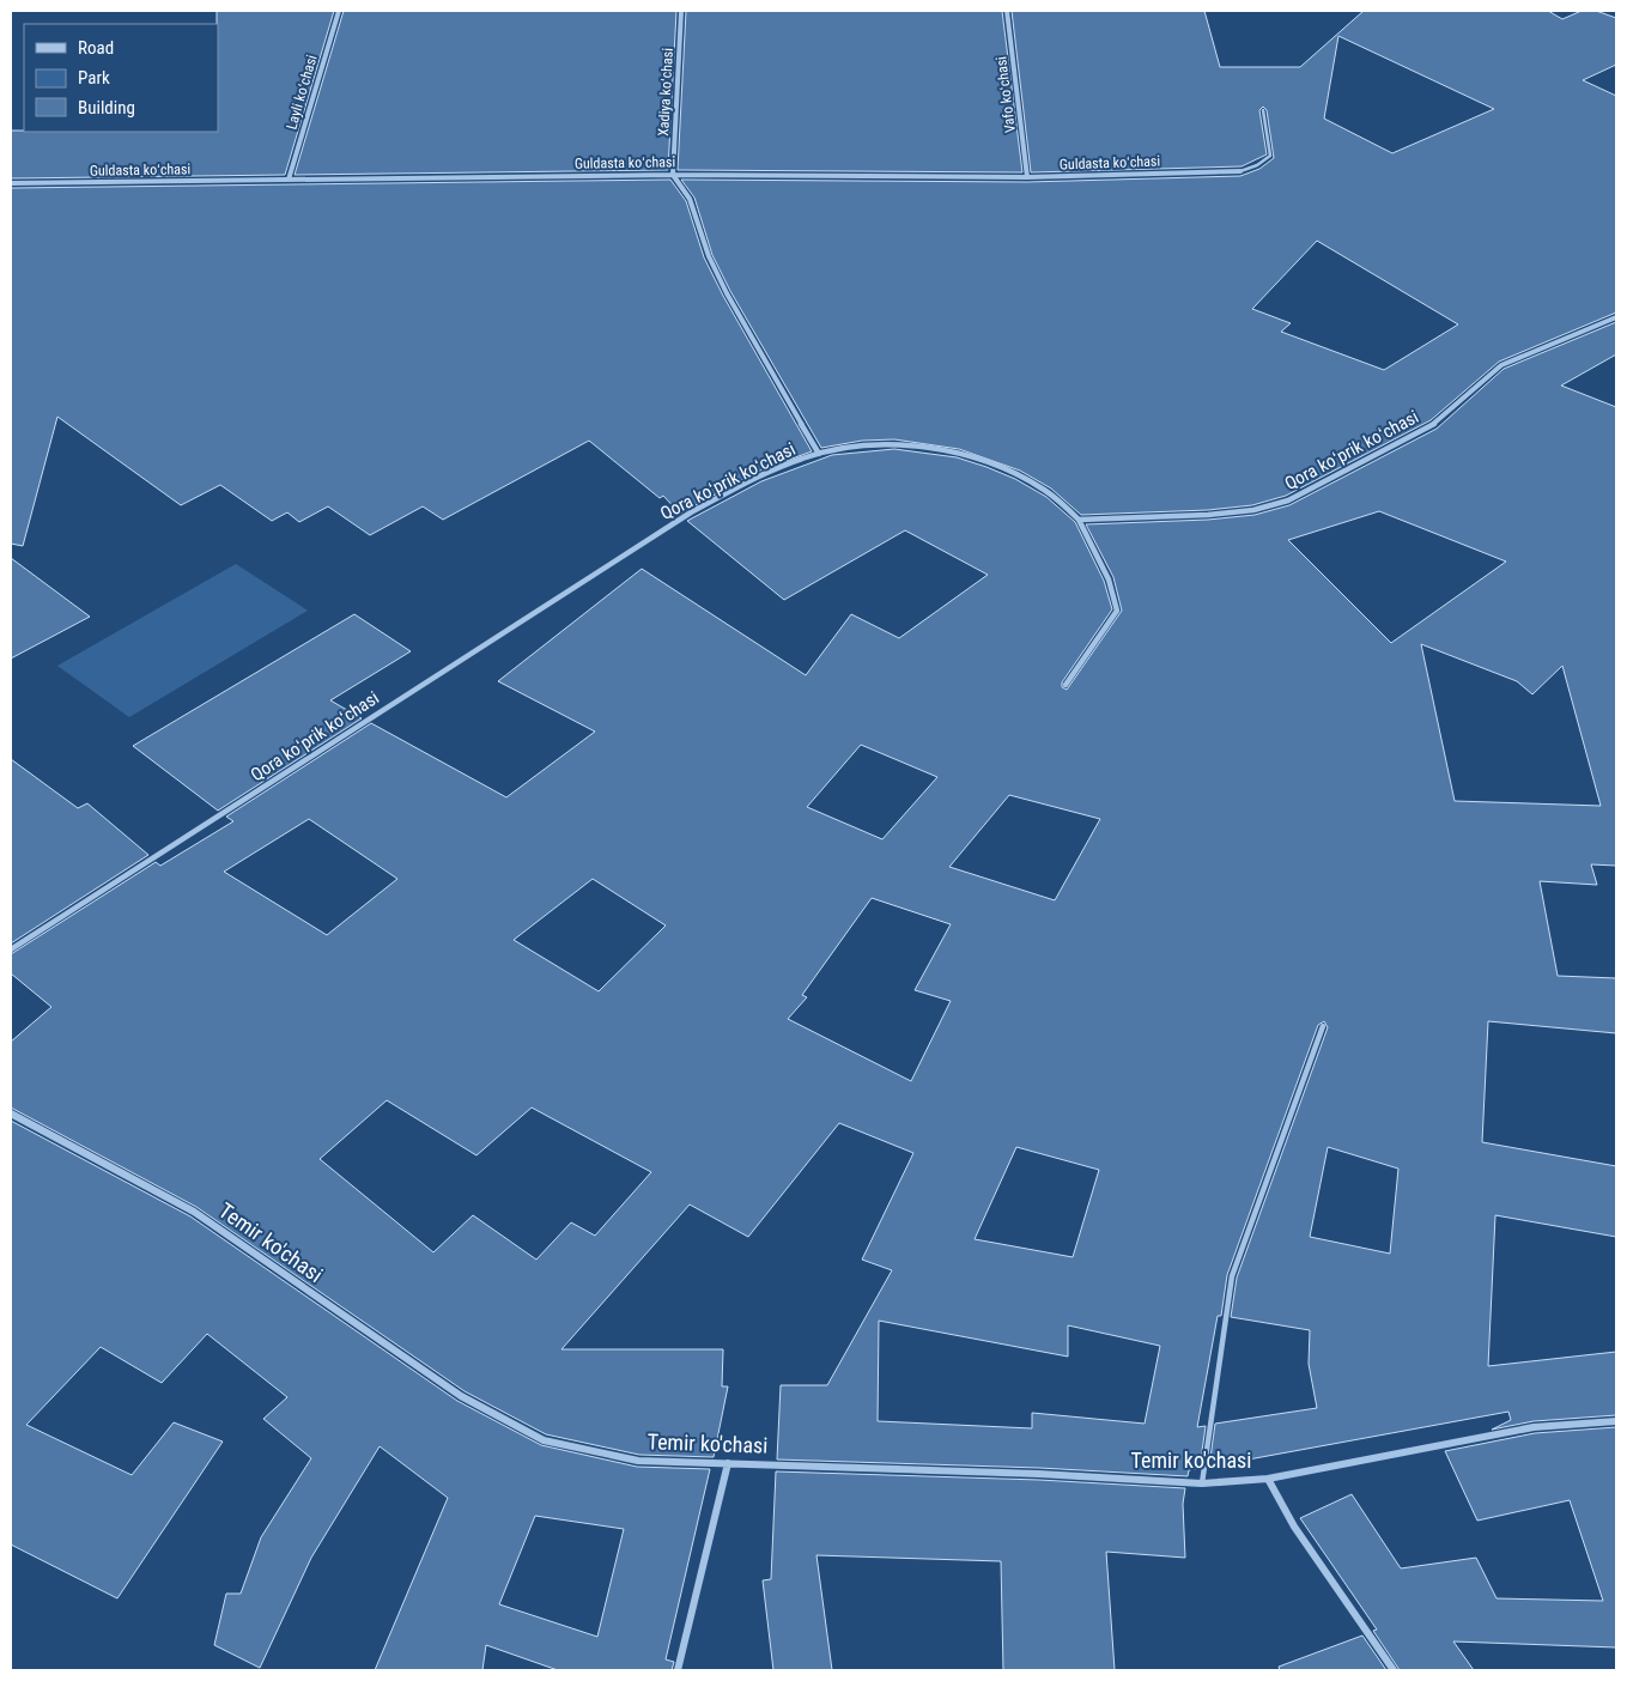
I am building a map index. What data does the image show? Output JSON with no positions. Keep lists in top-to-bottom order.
{
  "streets": {
    "street": [
      "Layli koʻchasi",
      "Xadiya koʻchasi",
      "Vafo koʻchasi",
      "Guldasta koʻchasi",
      "Qora koʻprik koʻchasi",
      "Temir ko'chasi"
    ]
  },
  "crossings": [
    ["Layli koʻchasi", "Guldasta koʻchasi"],
    ["Xadiya koʻchasi", "Guldasta koʻchasi"],
    ["Vafo koʻchasi", "Guldasta koʻchasi"]
  ],
  "legend": ["Road", "Park", "Building"]
}
